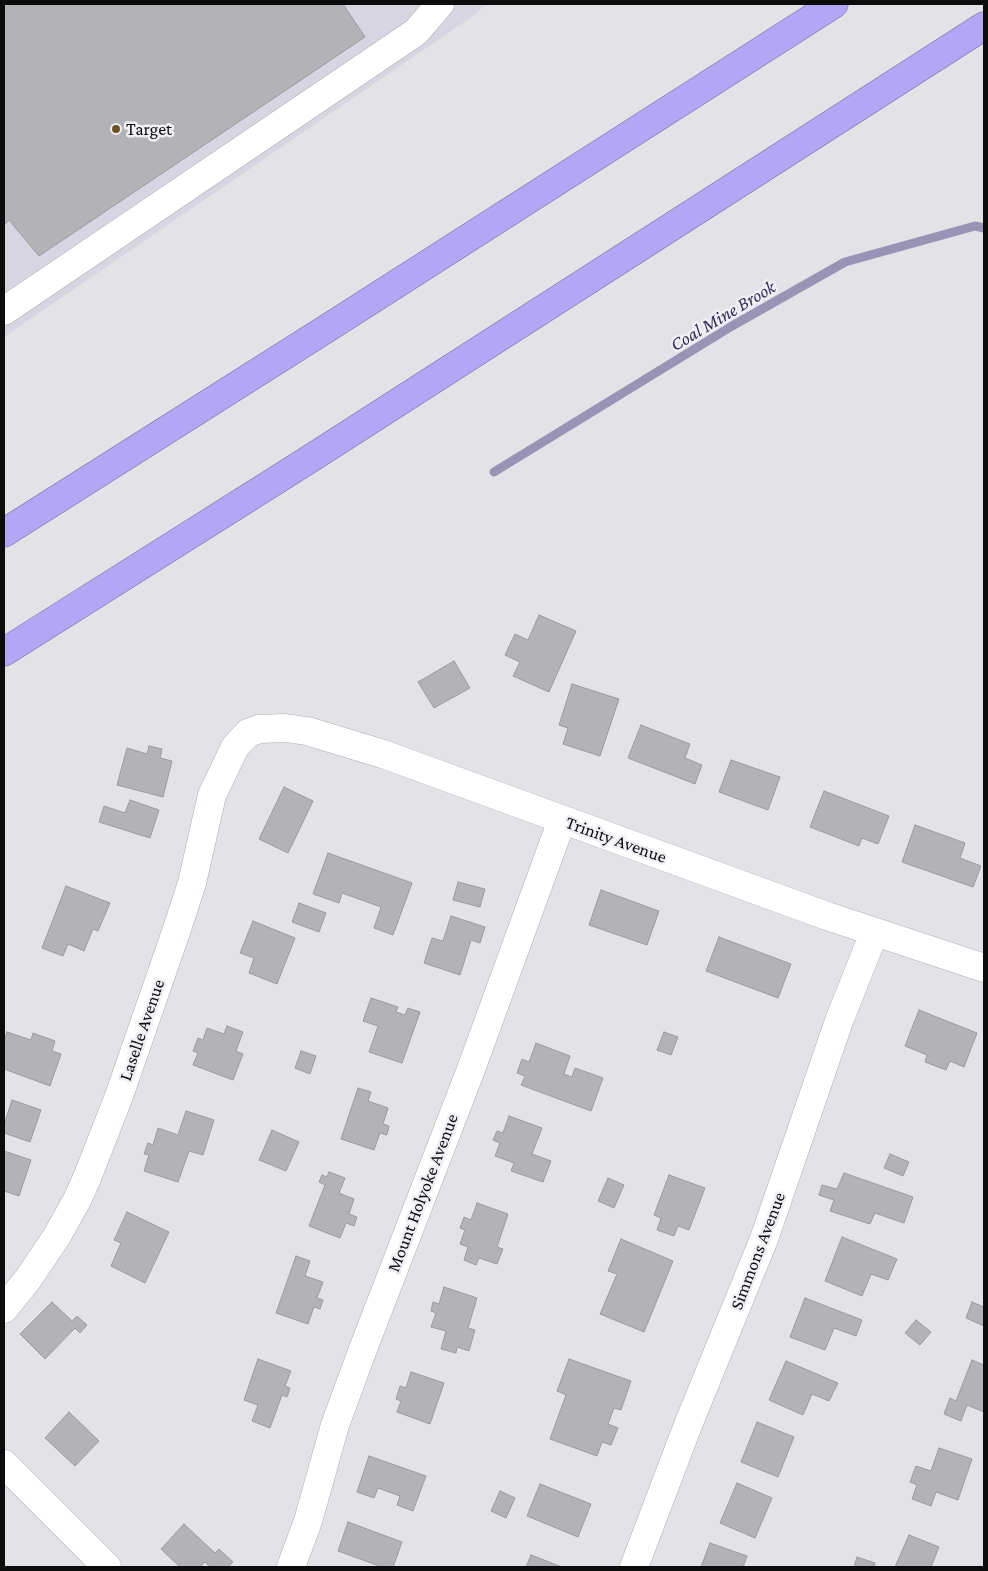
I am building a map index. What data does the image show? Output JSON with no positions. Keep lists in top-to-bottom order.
{
  "streets": {
    "street": [
      "Trinity Avenue",
      "Laselle Avenue",
      "Mount Holyoke Avenue",
      "Simmons Avenue"
    ]
  },
  "crossings": [
    ["Trinity Avenue", "Laselle Avenue"],
    ["Trinity Avenue", "Mount Holyoke Avenue"],
    ["Trinity Avenue", "Simmons Avenue"]
  ],
  "water": ["Coal Mine Brook"],
  "places": ["Target"]
}
